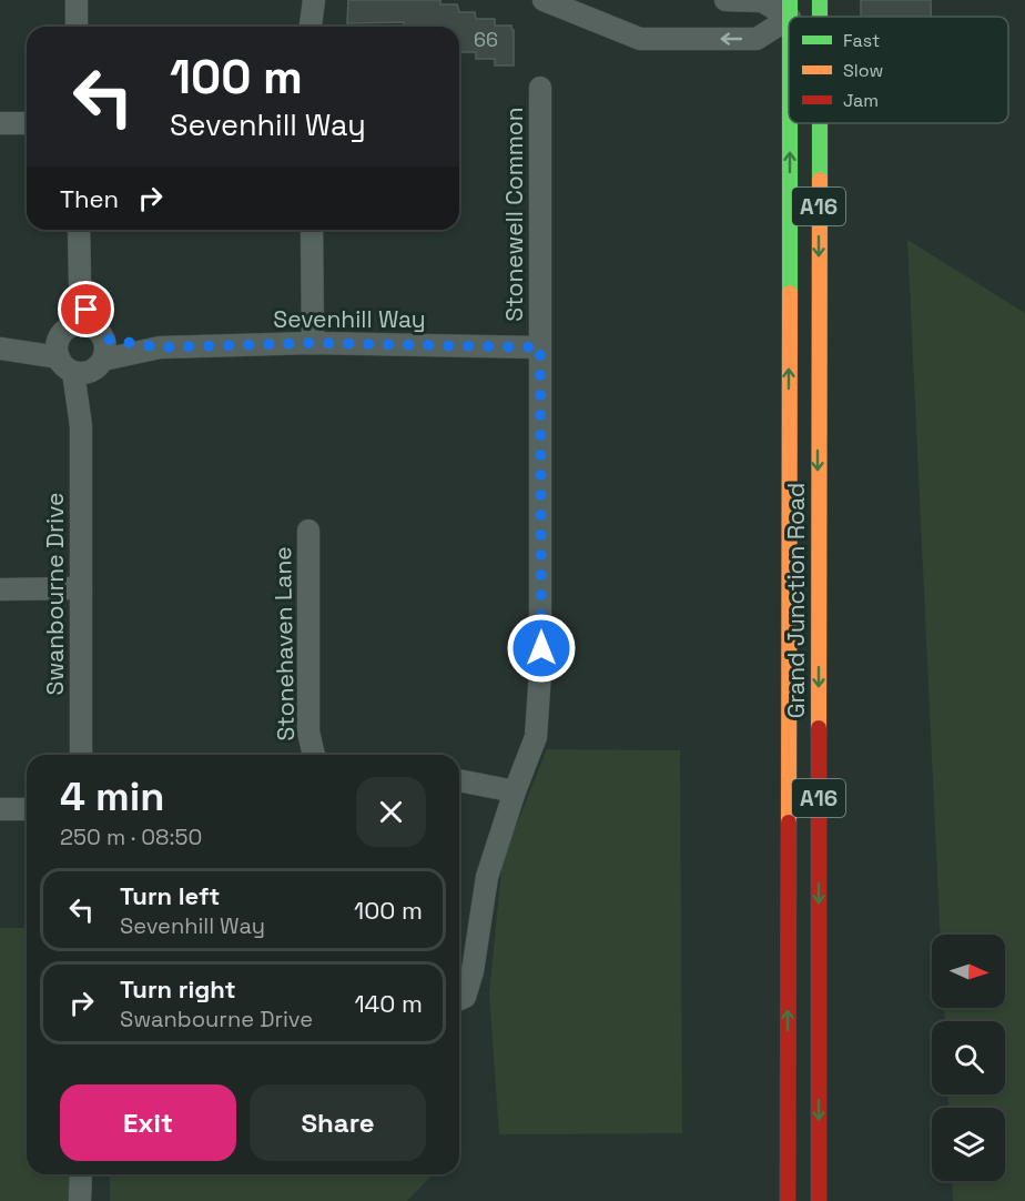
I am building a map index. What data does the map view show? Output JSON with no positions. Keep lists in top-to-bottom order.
{
  "streets": {
    "highway": ["A16", "Grand Junction Road"],
    "street": [
      "Stonewell Common",
      "Sevenhill Way",
      "Swanbourne Drive",
      "Stonehaven Lane"
    ]
  },
  "crossings": [
    ["Stonewell Common", "Sevenhill Way"],
    ["Sevenhill Way", "Swanbourne Drive"]
  ],
  "house_numbers": ["66"],
  "legend": ["Fast", "Slow", "Jam"],
  "north": "right",
  "page": {
    "turn": ["100 m", "Sevenhill Way"],
    "then": "Then",
    "heading": ["4 min", "250 m · 08:50"],
    "list": [
      {
        "name": "Turn left",
        "note": "Sevenhill Way",
        "value": "100 m"
      },
      {
        "name": "Turn right",
        "note": "Swanbourne Drive",
        "value": "140 m"
      }
    ],
    "buttons": ["Exit", "Share"]
  }
}
